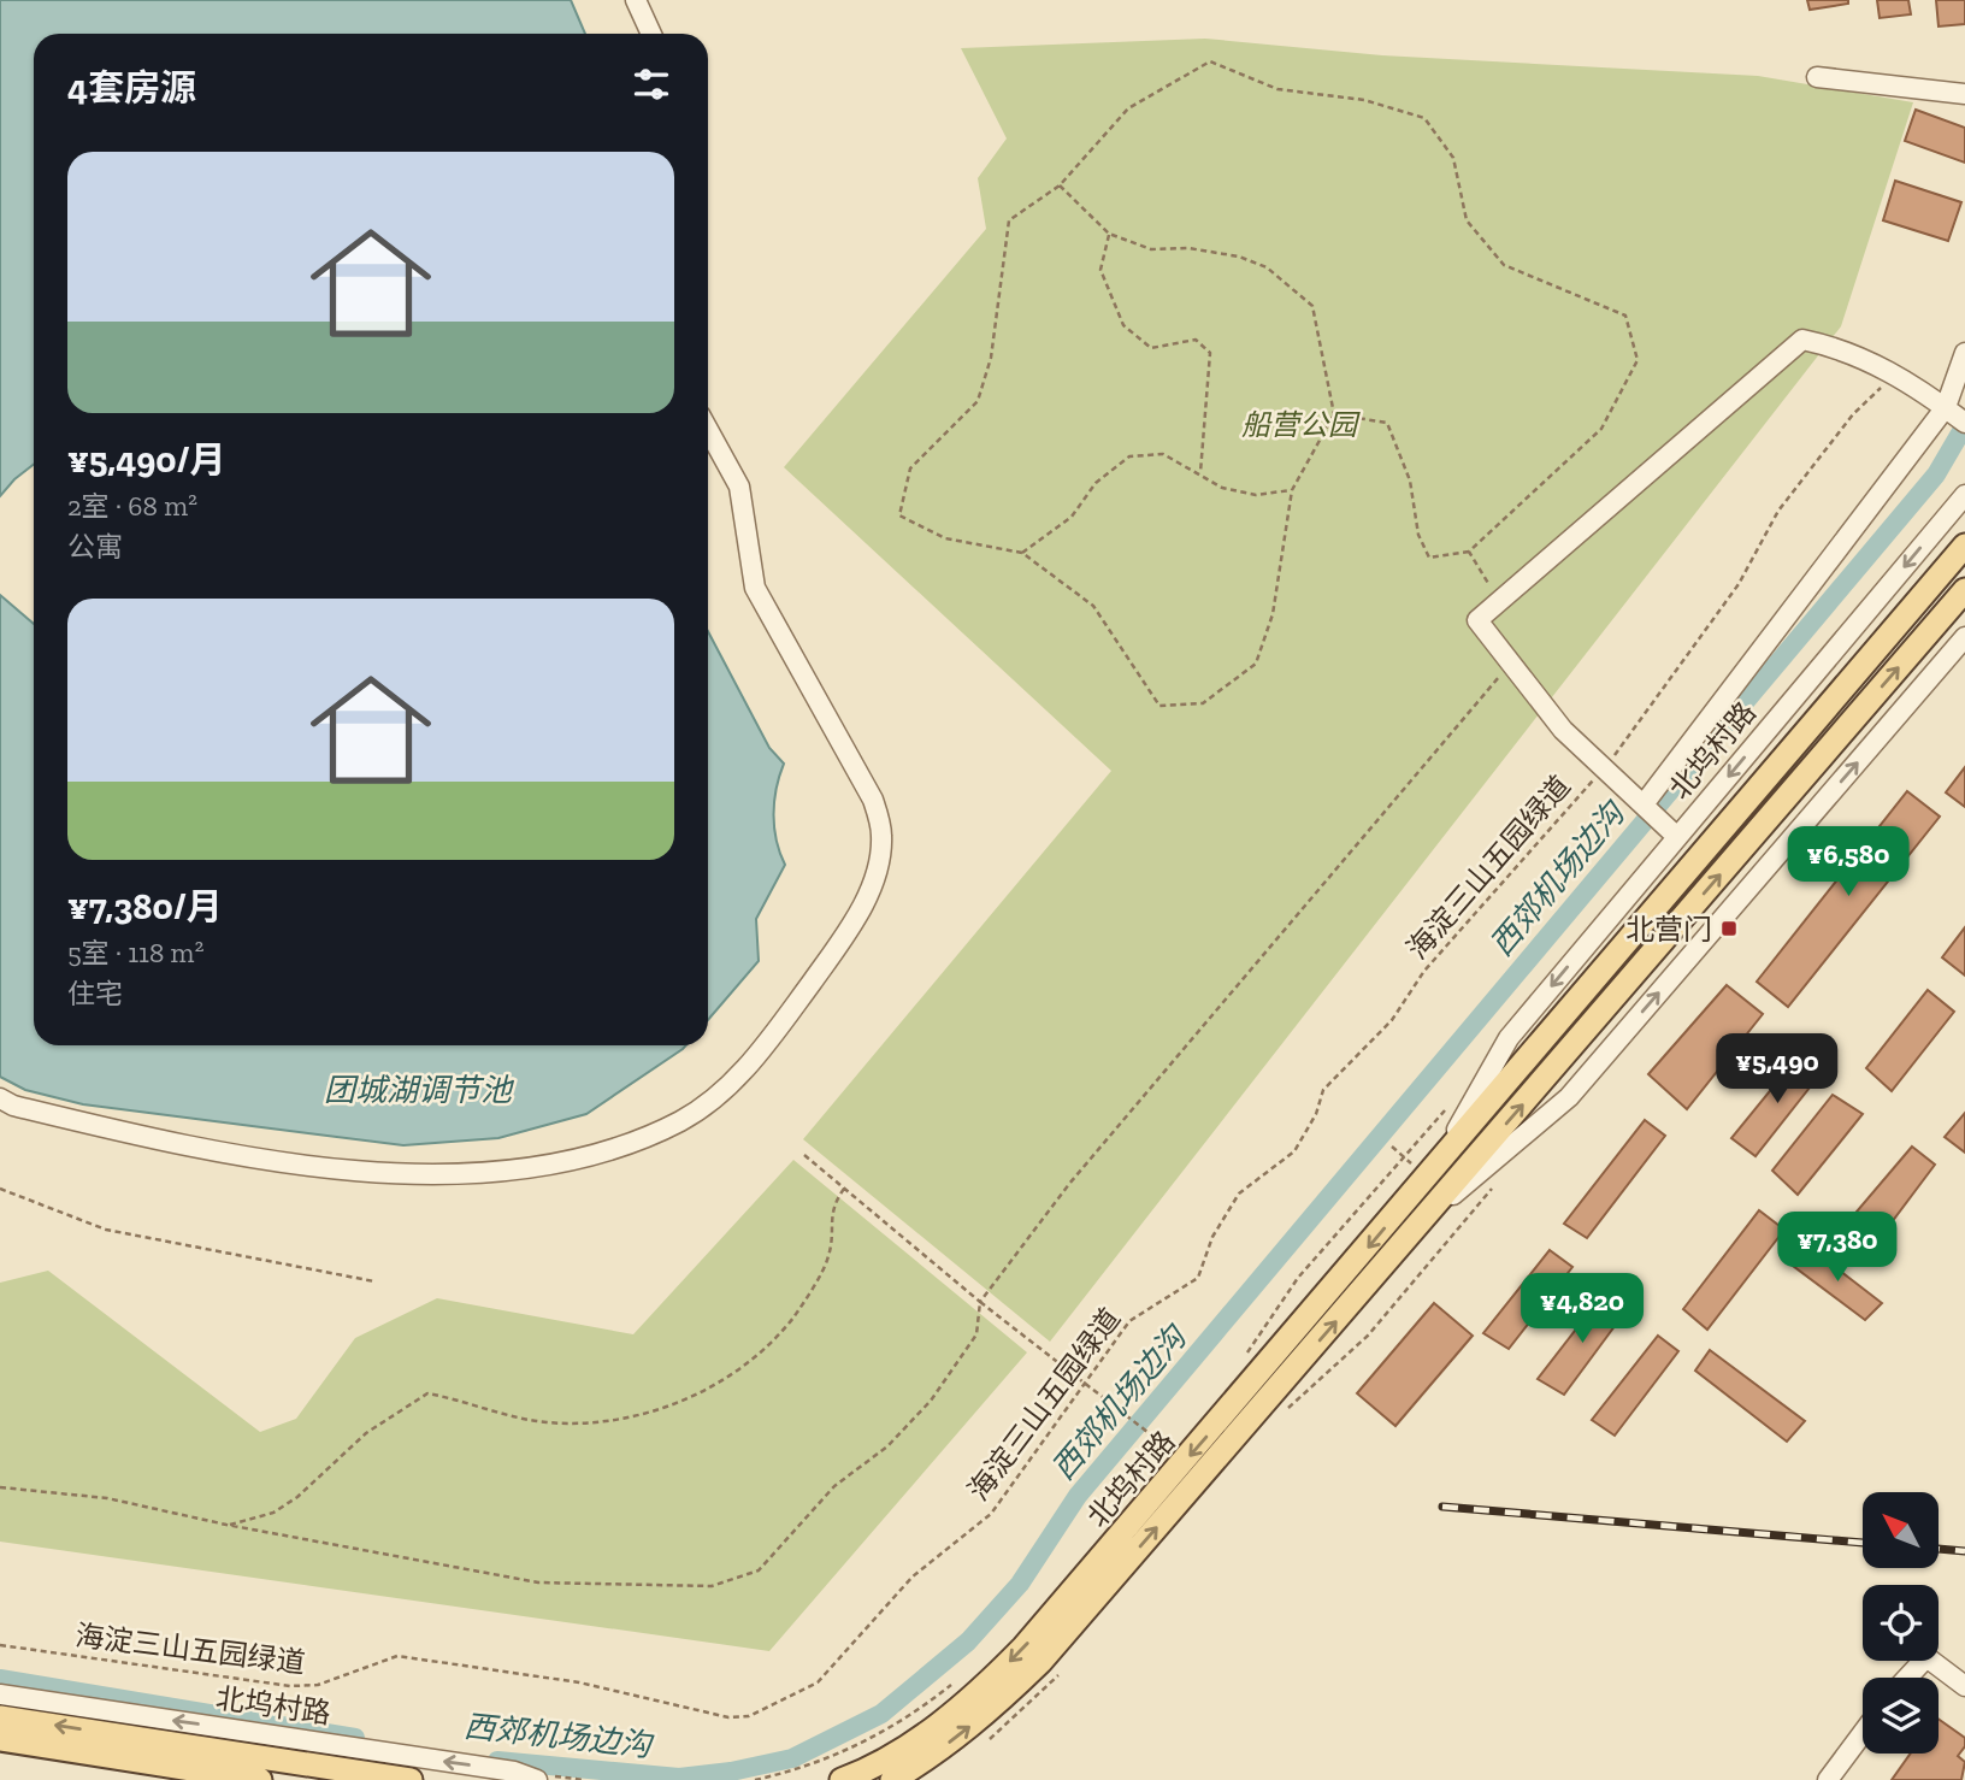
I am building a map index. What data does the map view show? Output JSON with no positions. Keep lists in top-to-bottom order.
{
  "streets": {
    "main road": ["北坞村路"],
    "path": ["海淀三山五园绿道"]
  },
  "water": ["西郊机场边沟", "团城湖调节池"],
  "parks": ["船营公园"],
  "places": {
    "transit": ["北营门"]
  },
  "north": "top left",
  "page": {
    "heading": "4套房源",
    "list": [
      {
        "name": "¥5,490/月",
        "note": "2室 · 68 m² · 公寓"
      },
      {
        "name": "¥7,380/月",
        "note": "5室 · 118 m² · 住宅"
      }
    ],
    "price": [
      "¥6,580",
      "¥5,490",
      "¥7,380",
      "¥4,820"
    ]
  }
}
